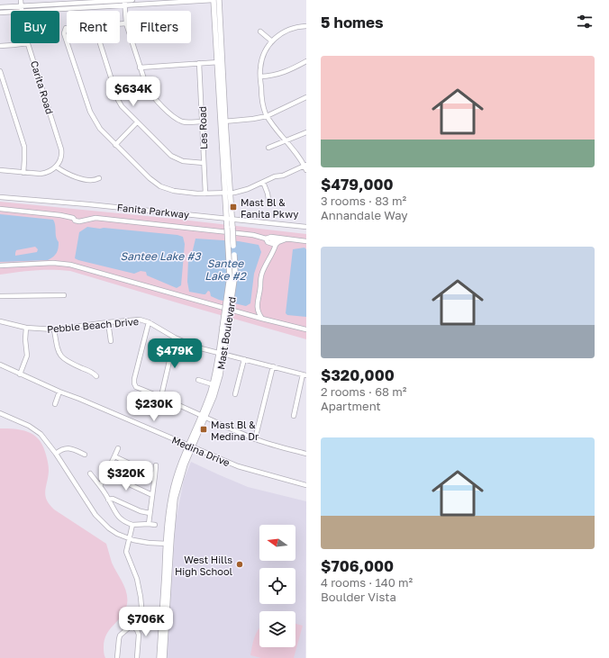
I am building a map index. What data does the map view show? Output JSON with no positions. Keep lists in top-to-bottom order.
{
  "streets": {
    "main road": ["Mast Boulevard"],
    "street": [
      "Carita Road",
      "Les Road",
      "Fanita Parkway",
      "Pebble Beach Drive",
      "Medina Drive"
    ]
  },
  "crossings": [
    ["Fanita Parkway", "Mast Boulevard"],
    ["Pebble Beach Drive", "Mast Boulevard"],
    ["Mast Boulevard", "Medina Drive"]
  ],
  "water": ["Santee Lake #3", "Santee Lake #2"],
  "places": {
    "transit": ["Mast Bl & Fanita Pkwy", "Mast Bl & Medina Dr"],
    "other": ["West Hills High School"]
  },
  "north": "left",
  "page": {
    "heading": "5 homes",
    "chip": ["Buy", "Rent", "Filters"],
    "list": [
      {
        "name": "$479,000",
        "note": "3 rooms · 83 m² · Annandale Way"
      },
      {
        "name": "$320,000",
        "note": "2 rooms · 68 m² · Apartment"
      },
      {
        "name": "$706,000",
        "note": "4 rooms · 140 m² · Boulder Vista"
      }
    ],
    "price": [
      "$634K",
      "$479K",
      "$230K",
      "$320K",
      "$706K"
    ]
  }
}
